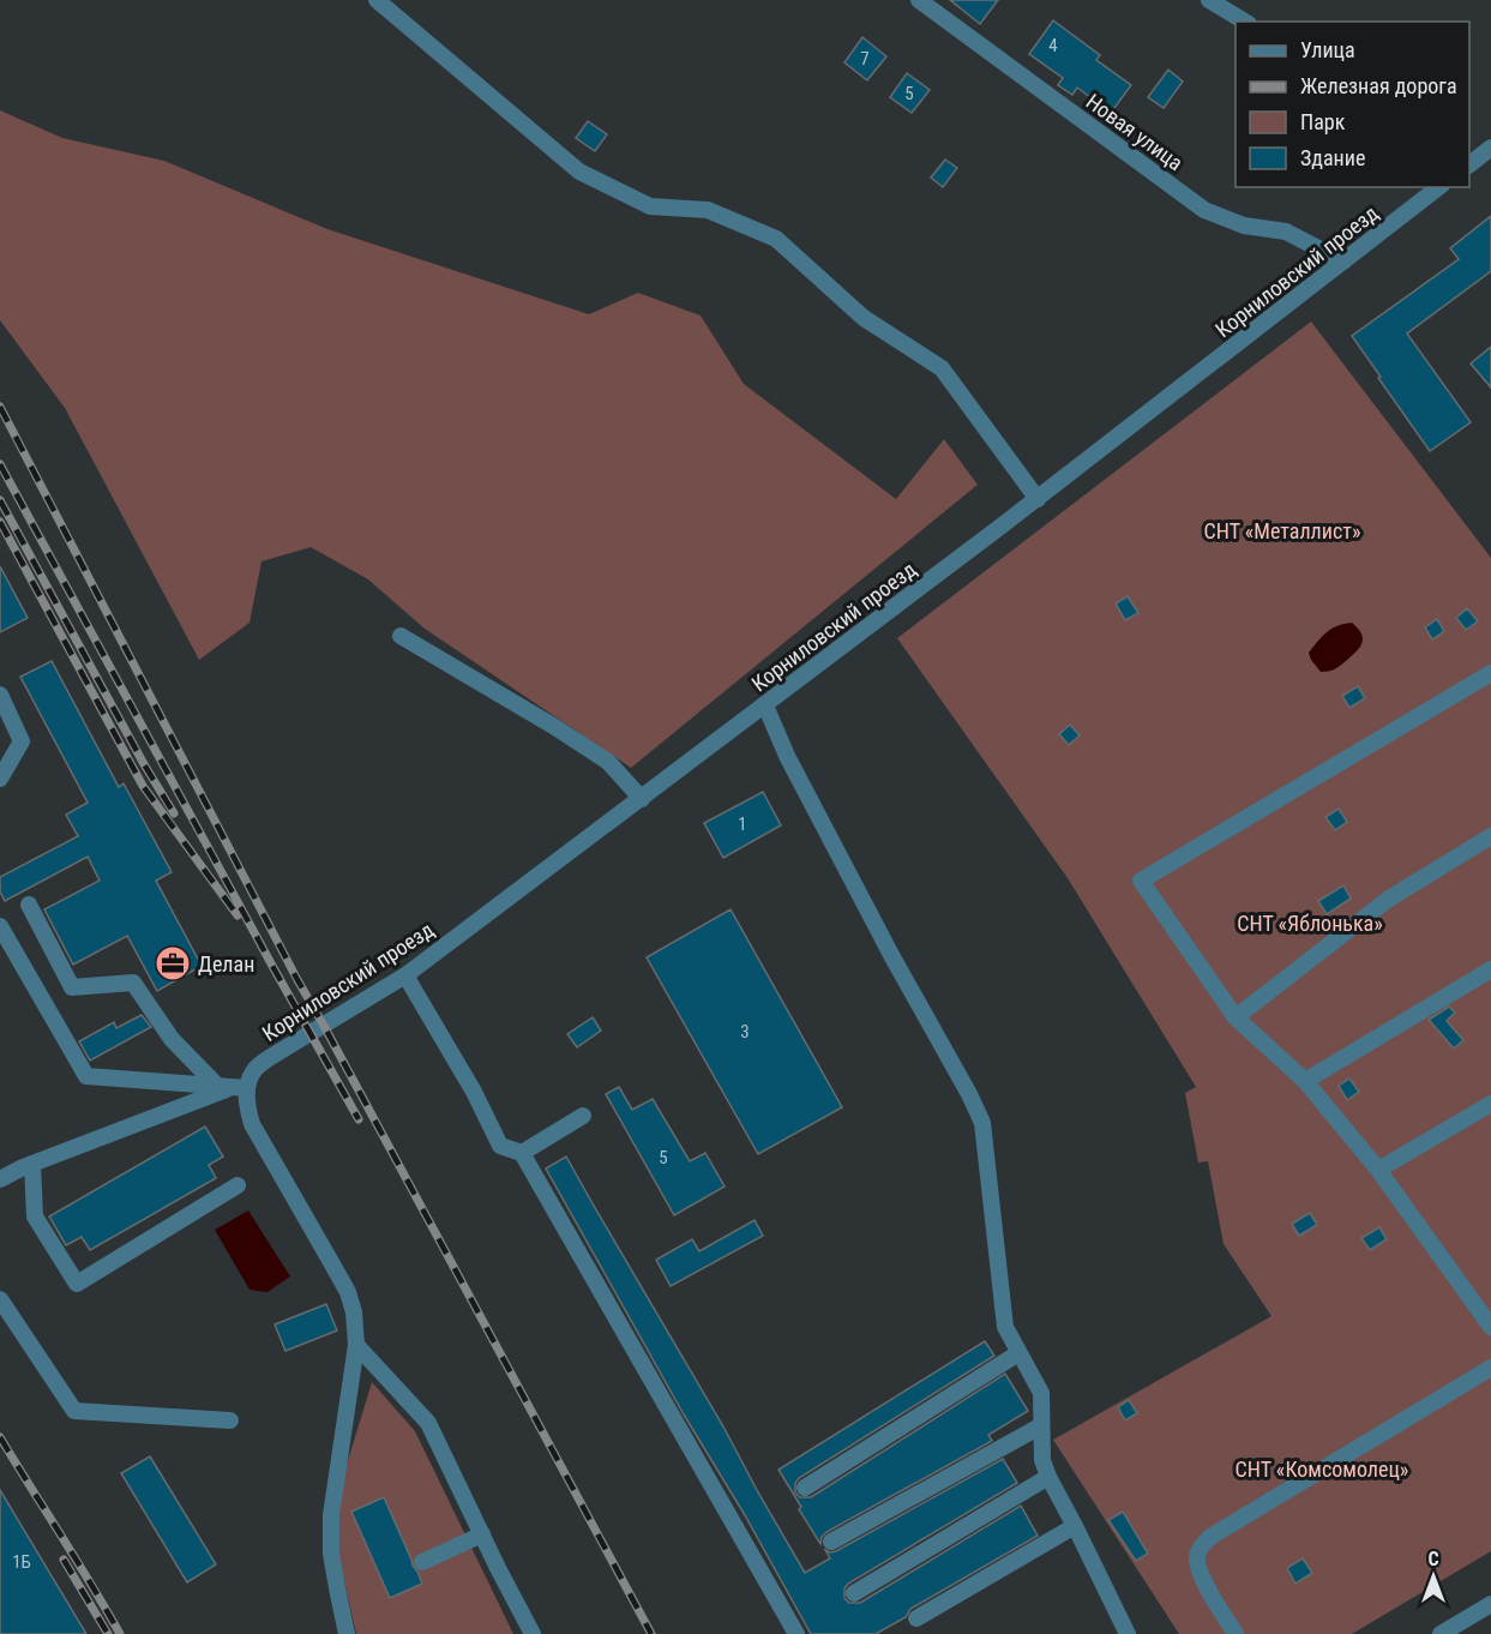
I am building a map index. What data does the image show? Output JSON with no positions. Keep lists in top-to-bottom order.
{
  "streets": {
    "street": ["Новая улица", "Корниловский проезд"]
  },
  "crossings": [
    ["Новая улица", "Корниловский проезд"]
  ],
  "parks": ["СНТ «Металлист»", "СНТ «Яблонька»", "СНТ «Комсомолец»"],
  "places": {
    "office": ["Делан"]
  },
  "house_numbers": [
    "4",
    "7",
    "5",
    "1",
    "3",
    "5",
    "1Б"
  ],
  "legend": [
    "Улица",
    "Железная дорога",
    "Парк",
    "Здание"
  ],
  "north": "top"
}
